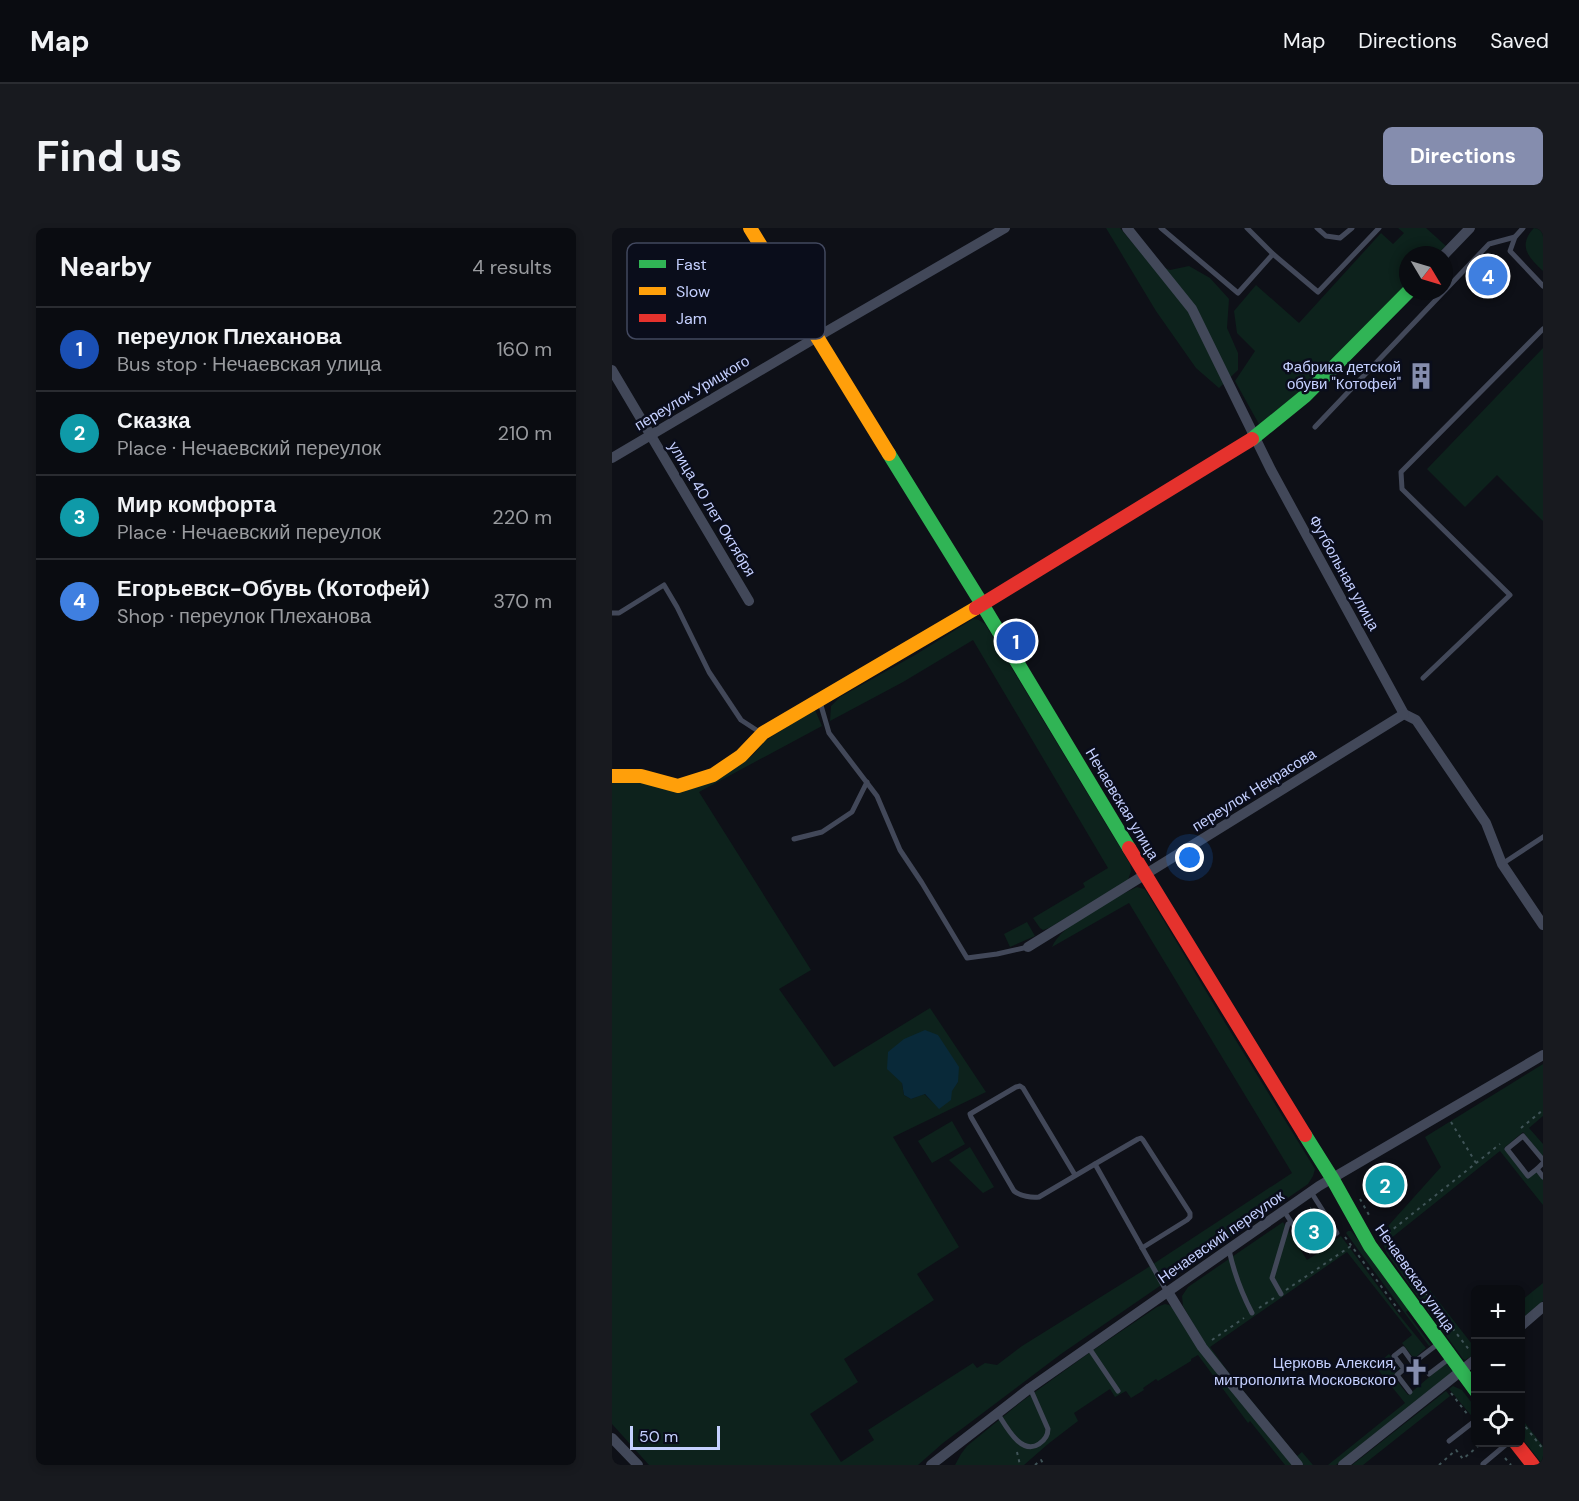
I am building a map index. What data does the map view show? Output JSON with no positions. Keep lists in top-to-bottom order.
{
  "streets": {
    "street": [
      "переулок Урицкого",
      "улица 40 лет Октября",
      "Футбольная улица",
      "переулок Некрасова",
      "Нечаевская улица",
      "Нечаевский переулок"
    ]
  },
  "crossings": [
    ["переулок Урицкого", "улица 40 лет Октября"],
    ["Футбольная улица", "переулок Некрасова"],
    ["переулок Некрасова", "Нечаевская улица"],
    ["Нечаевская улица", "Нечаевский переулок"]
  ],
  "places": {
    "building": ["Фабрика детской обуви \"Котофей\""],
    "church": ["Церковь Алексия, митрополита Московского"]
  },
  "legend": ["Fast", "Slow", "Jam"],
  "scale_bar": "50 m",
  "north": "bottom right",
  "page": {
    "header": "Map",
    "nav": ["Map", "Directions", "Saved"],
    "buttons": "Directions",
    "title": "Find us",
    "heading": ["Nearby", "4 results"],
    "pins": [
      "4",
      "1",
      "2",
      "3"
    ],
    "list": [
      {
        "mark": "1",
        "name": "переулок Плеханова",
        "note": "Bus stop · Нечаевская улица",
        "value": "160 m"
      },
      {
        "mark": "2",
        "name": "Сказка",
        "note": "Place · Нечаевский переулок",
        "value": "210 m"
      },
      {
        "mark": "3",
        "name": "Мир комфорта",
        "note": "Place · Нечаевский переулок",
        "value": "220 m"
      },
      {
        "mark": "4",
        "name": "Егорьевск-Обувь (Котофей)",
        "note": "Shop · переулок Плеханова",
        "value": "370 m"
      }
    ],
    "map_buttons": ["+", "−"],
    "scale": "50 m"
  }
}
